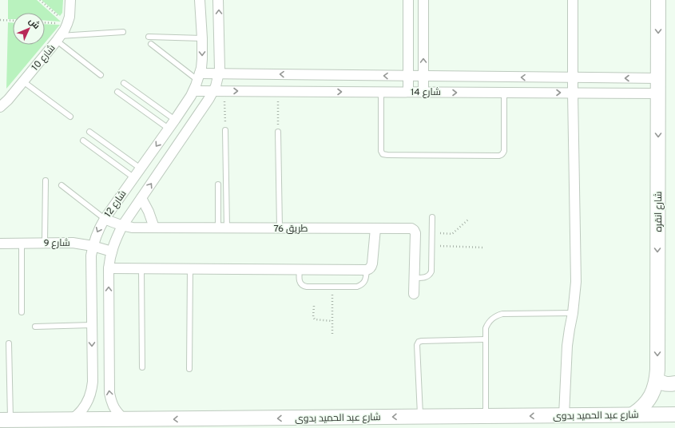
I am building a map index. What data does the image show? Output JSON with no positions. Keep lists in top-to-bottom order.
{
  "streets": {
    "main road": ["شارع انقره", "شارع عبد الحميد بدوى"],
    "street": [
      "شارع 10",
      "شارع 14",
      "شارع 12",
      "طريق 76",
      "شارع 9"
    ]
  },
  "crossings": [
    ["شارع 14", "شارع 12"],
    ["شارع 14", "شارع انقره"],
    ["شارع 12", "طريق 76"],
    ["شارع 12", "شارع 9"],
    ["شارع 12", "شارع عبد الحميد بدوى"],
    ["شارع انقره", "شارع عبد الحميد بدوى"]
  ],
  "one_way": ["شارع انقره", "شارع عبد الحميد بدوى"],
  "north": "top right"
}
